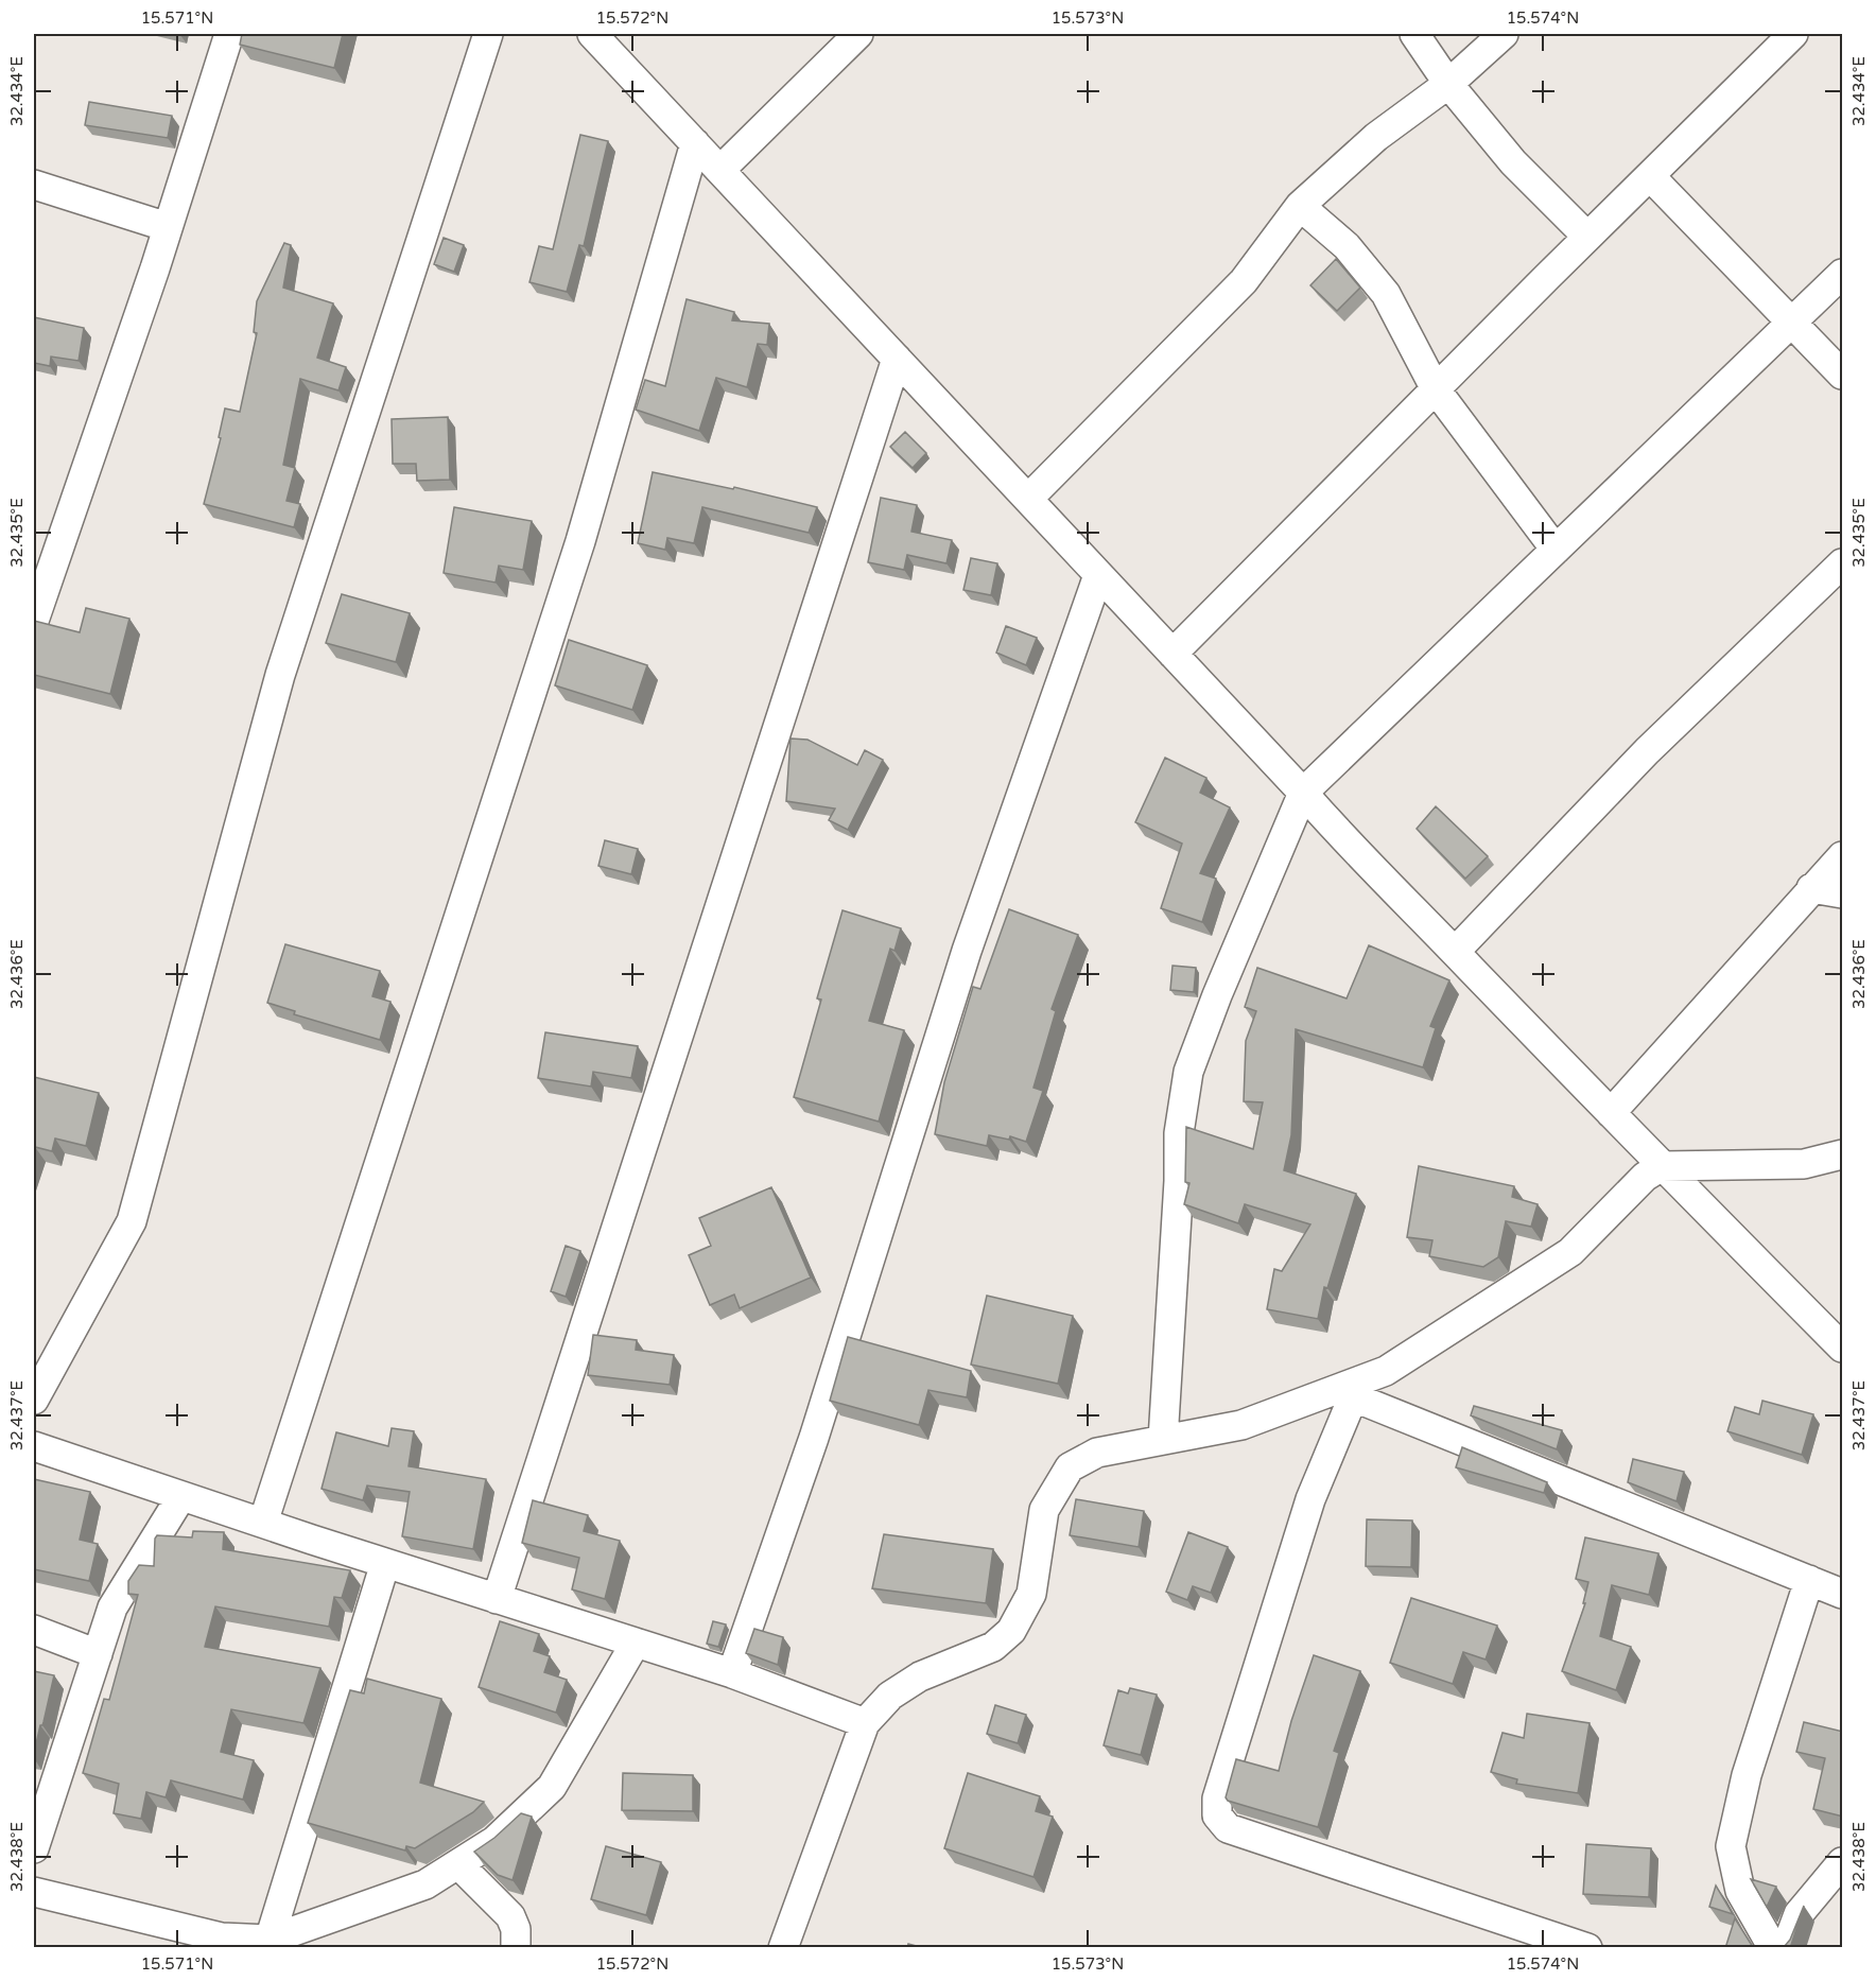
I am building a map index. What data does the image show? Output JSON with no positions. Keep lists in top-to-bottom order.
{
  "coordinates": [
    "15.571°N",
    "15.572°N",
    "15.573°N",
    "15.574°N",
    "32.434°E",
    "32.435°E",
    "32.436°E",
    "32.437°E",
    "32.438°E"
  ]
}
